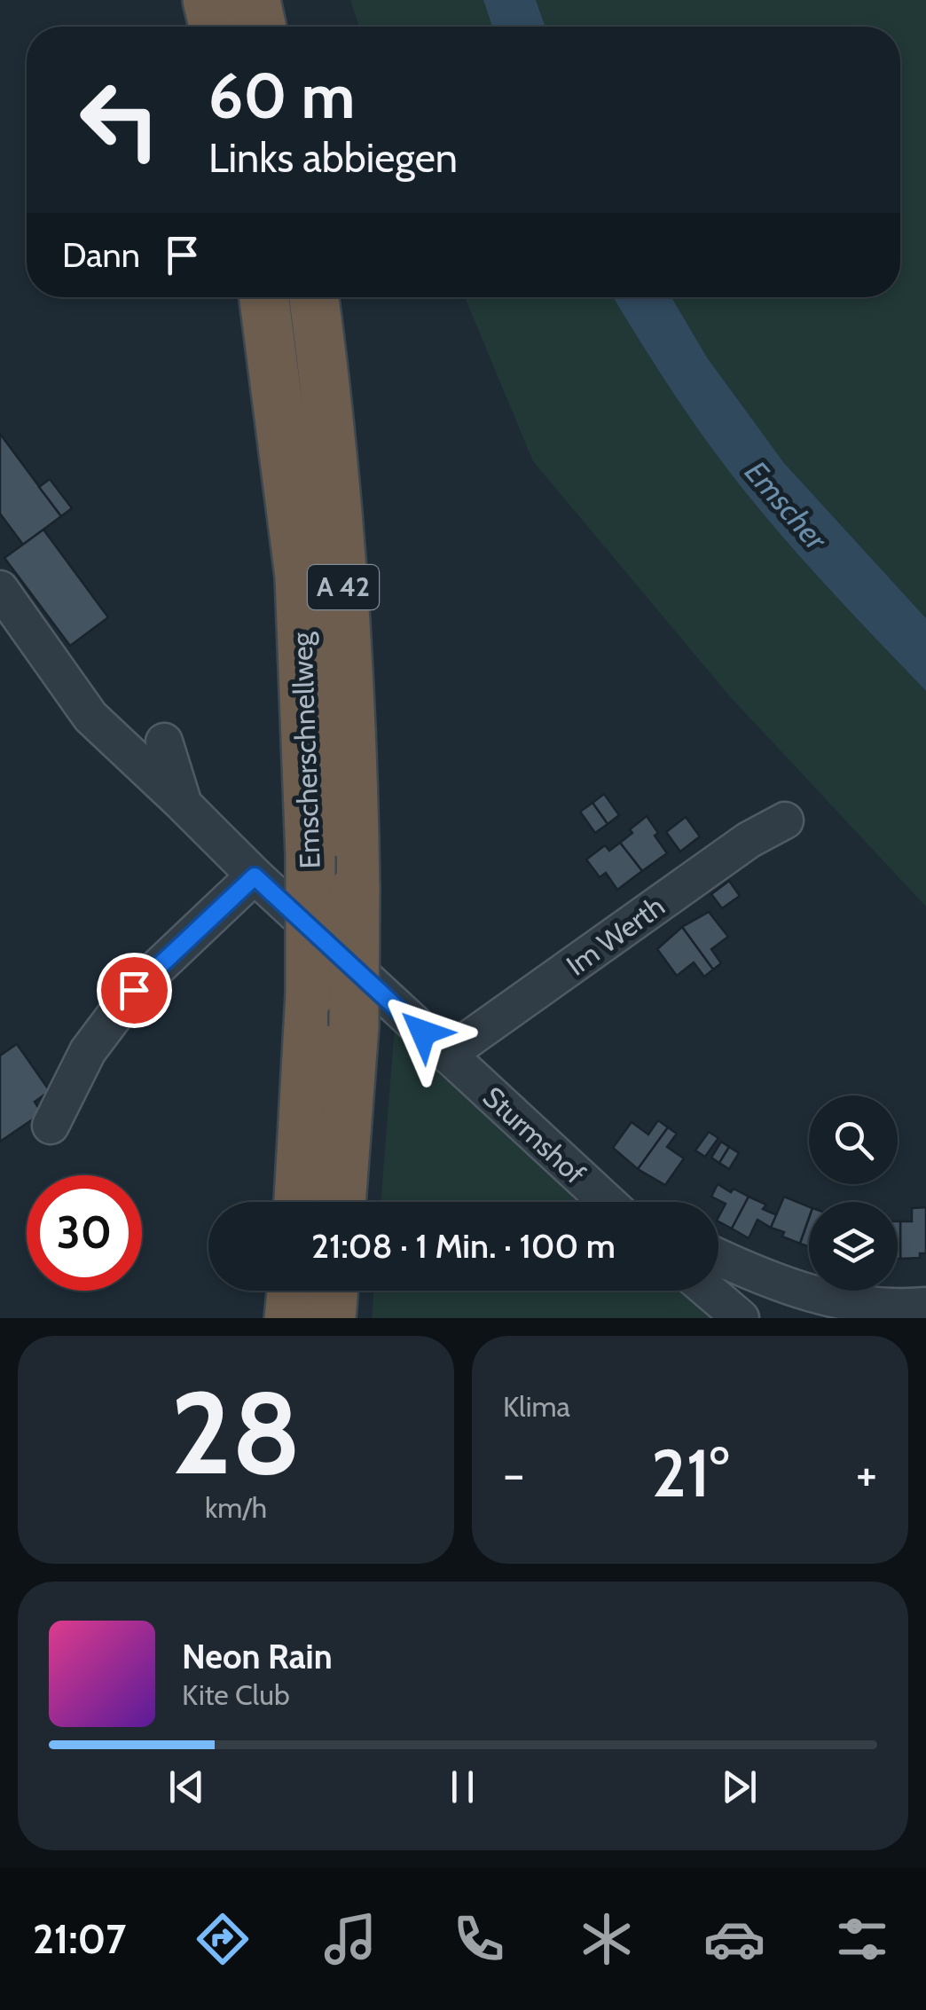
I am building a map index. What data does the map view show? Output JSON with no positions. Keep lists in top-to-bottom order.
{
  "streets": {
    "highway": ["A 42", "Emscherschnellweg"],
    "street": ["Im Werth", "Sturmshof"]
  },
  "crossings": [
    ["Im Werth", "Sturmshof"]
  ],
  "water": ["Emscher"],
  "page": {
    "turn": ["60 m", "Links abbiegen"],
    "then": "Dann",
    "limit": "30",
    "trip": "21:08 · 1 Min. · 100 m",
    "tile": [
      ["28", "km/h"],
      "Klima"
    ],
    "heat": ["−", "21°", "+"],
    "song": ["Neon Rain", "Kite Club"],
    "tabs": "21:07"
  }
}
